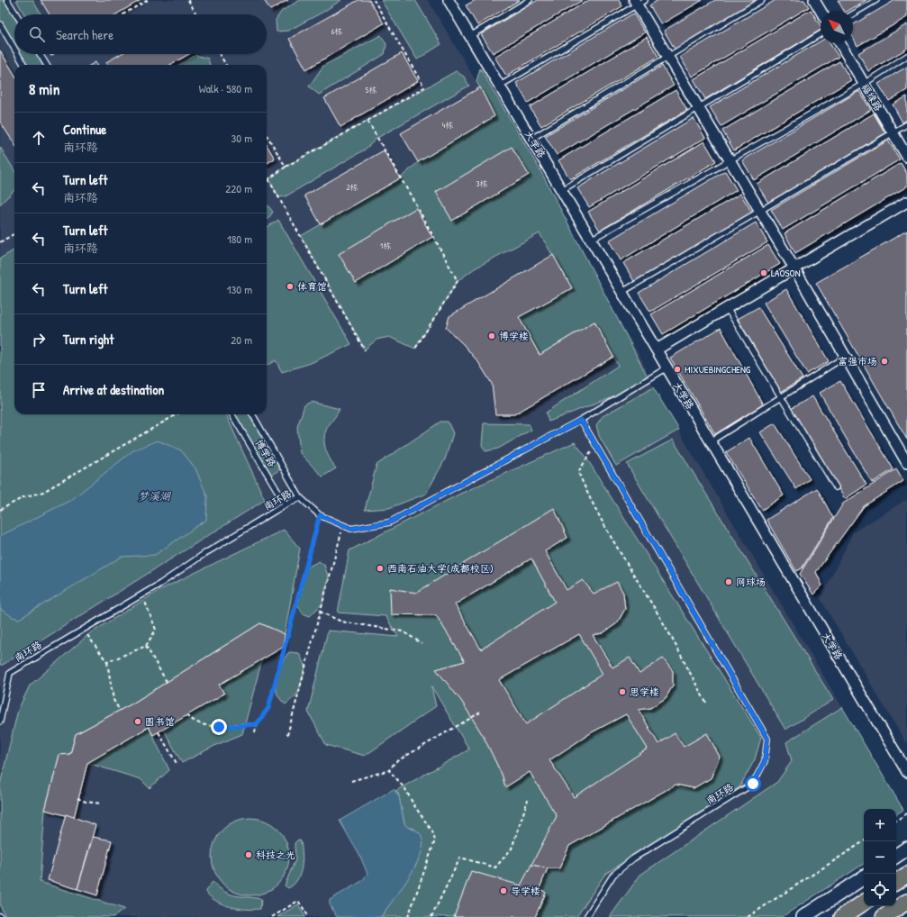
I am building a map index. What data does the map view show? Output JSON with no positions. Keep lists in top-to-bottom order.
{
  "streets": {
    "street": ["福缘路", "大学路"],
    "lane": ["博学路", "南环路"]
  },
  "crossings": [
    ["博学路", "南环路"]
  ],
  "water": ["梦溪湖"],
  "places": [
    "LAOSON",
    "体育馆",
    "博学楼",
    "富强市场",
    "MIXUEBINGCHENG",
    "西南石油大学(成都校区)",
    "网球场",
    "思学楼",
    "图书馆",
    "科技之光",
    "导学楼"
  ],
  "house_numbers": [
    "6栋",
    "5栋",
    "4栋",
    "3栋",
    "2栋",
    "1栋"
  ],
  "north": "top left",
  "page": {
    "search": "Search here",
    "heading": ["8 min", "Walk · 580 m"],
    "list": [
      ["Continue", "南环路", "30 m"],
      ["Turn left", "南环路", "220 m"],
      ["Turn left", "南环路", "180 m"],
      ["Turn left", "130 m"],
      ["Turn right", "20 m"],
      "Arrive at destination"
    ],
    "map_buttons": ["+", "−"]
  }
}
